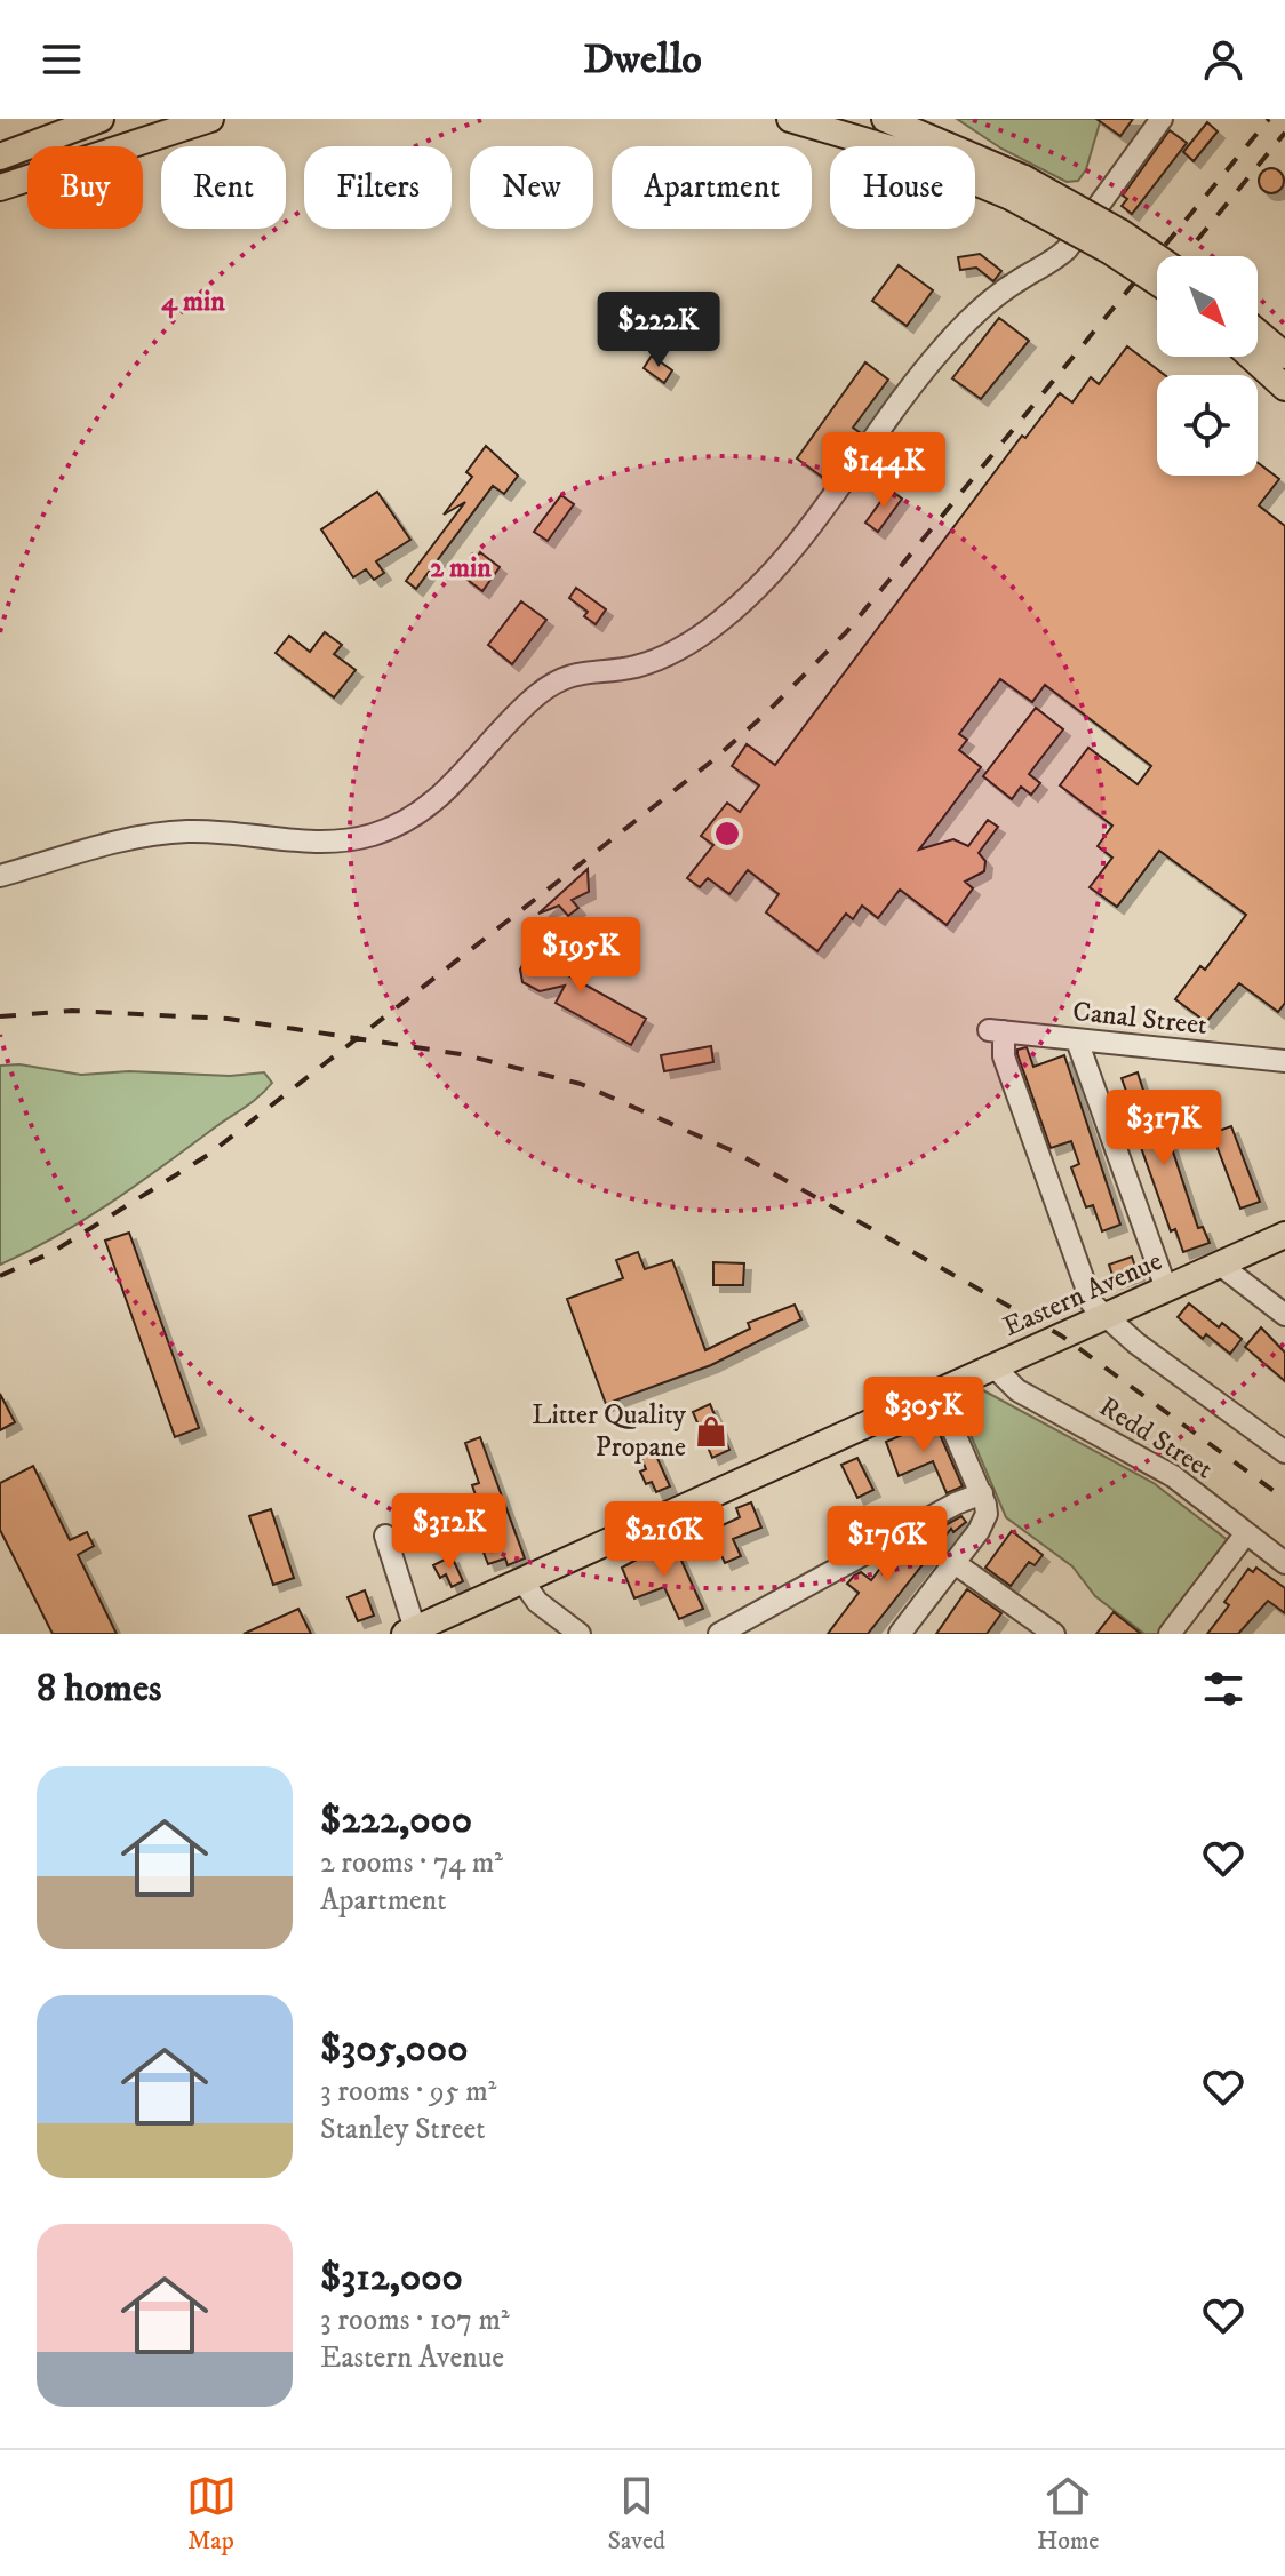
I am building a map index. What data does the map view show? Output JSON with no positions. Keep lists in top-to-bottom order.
{
  "streets": {
    "main road": ["Eastern Avenue"],
    "street": ["Canal Street", "Redd Street"]
  },
  "crossings": [
    ["Canal Street", "Eastern Avenue"],
    ["Eastern Avenue", "Redd Street"]
  ],
  "places": {
    "shop": ["Litter Quality Propane"]
  },
  "north": "bottom right",
  "page": {
    "header": "Dwello",
    "chip": [
      "Buy",
      "Rent",
      "Filters",
      "New",
      "Apartment",
      "House"
    ],
    "price": [
      "$222K",
      "$144K",
      "$195K",
      "$317K",
      "$305K",
      "$312K",
      "$216K",
      "$176K"
    ],
    "heading": "8 homes",
    "list": [
      {
        "name": "$222,000",
        "note": "2 rooms · 74 m² · Apartment"
      },
      {
        "name": "$305,000",
        "note": "3 rooms · 95 m² · Stanley Street"
      },
      {
        "name": "$312,000",
        "note": "3 rooms · 107 m² · Eastern Avenue"
      }
    ],
    "tabs": ["Map", "Saved", "Home"]
  },
  "rings": ["4 min", "2 min"]
}
